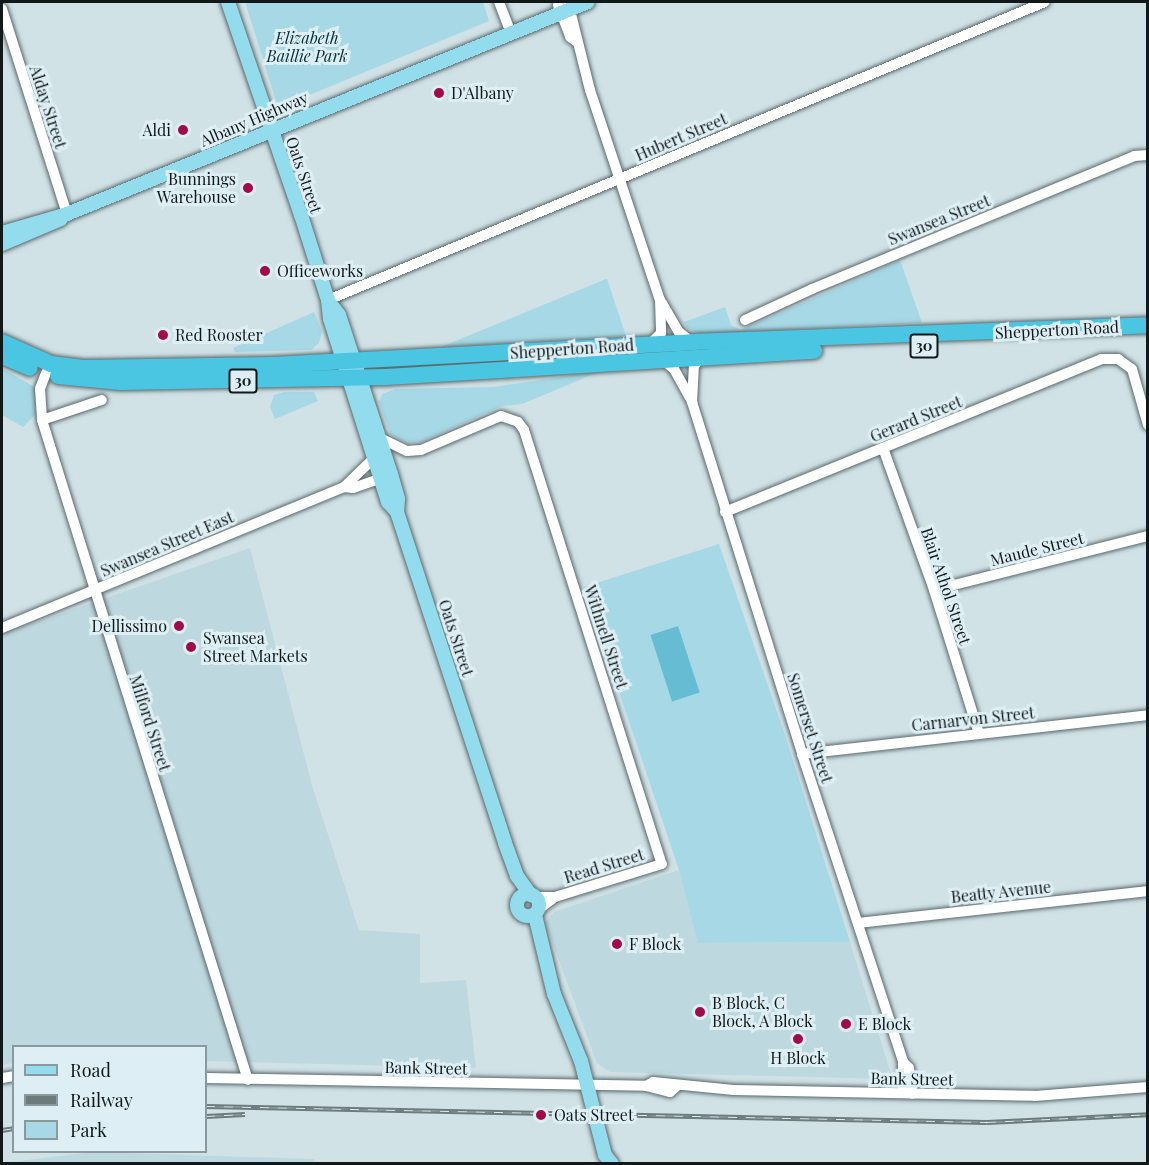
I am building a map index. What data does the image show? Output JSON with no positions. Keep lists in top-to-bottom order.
{
  "streets": {
    "highway": ["Shepperton Road", "30"],
    "main road": ["Albany Highway", "Oats Street"],
    "street": [
      "Alday Street",
      "Hubert Street",
      "Swansea Street",
      "Gerard Street",
      "Swansea Street East",
      "Maude Street",
      "Blair Athol Street",
      "Withnell Street",
      "Carnarvon Street",
      "Milford Street",
      "Somerset Street",
      "Read Street",
      "Beatty Avenue",
      "Bank Street"
    ]
  },
  "crossings": [
    ["Alday Street", "Albany Highway"],
    ["Albany Highway", "Oats Street"],
    ["Hubert Street", "Oats Street"],
    ["Oats Street", "Shepperton Road"],
    ["Oats Street", "Swansea Street East"],
    ["Oats Street", "Withnell Street"],
    ["Oats Street", "Read Street"],
    ["Oats Street", "Bank Street"],
    ["Shepperton Road", "Milford Street"],
    ["Shepperton Road", "Somerset Street"],
    ["Gerard Street", "Blair Athol Street"],
    ["Gerard Street", "Somerset Street"],
    ["Swansea Street East", "Milford Street"],
    ["Maude Street", "Blair Athol Street"],
    ["Blair Athol Street", "Carnarvon Street"],
    ["Withnell Street", "Read Street"],
    ["Carnarvon Street", "Somerset Street"],
    ["Milford Street", "Bank Street"],
    ["Somerset Street", "Beatty Avenue"],
    ["Somerset Street", "Bank Street"]
  ],
  "parks": ["Elizabeth Baillie Park"],
  "places": [
    "D'Albany",
    "Aldi",
    "Bunnings Warehouse",
    "Officeworks",
    "Red Rooster",
    "Dellissimo",
    "Swansea Street Markets",
    "F Block",
    "B Block, C Block, A Block",
    "E Block",
    "H Block",
    "Oats Street"
  ],
  "legend": ["Road", "Railway", "Park"]
}
